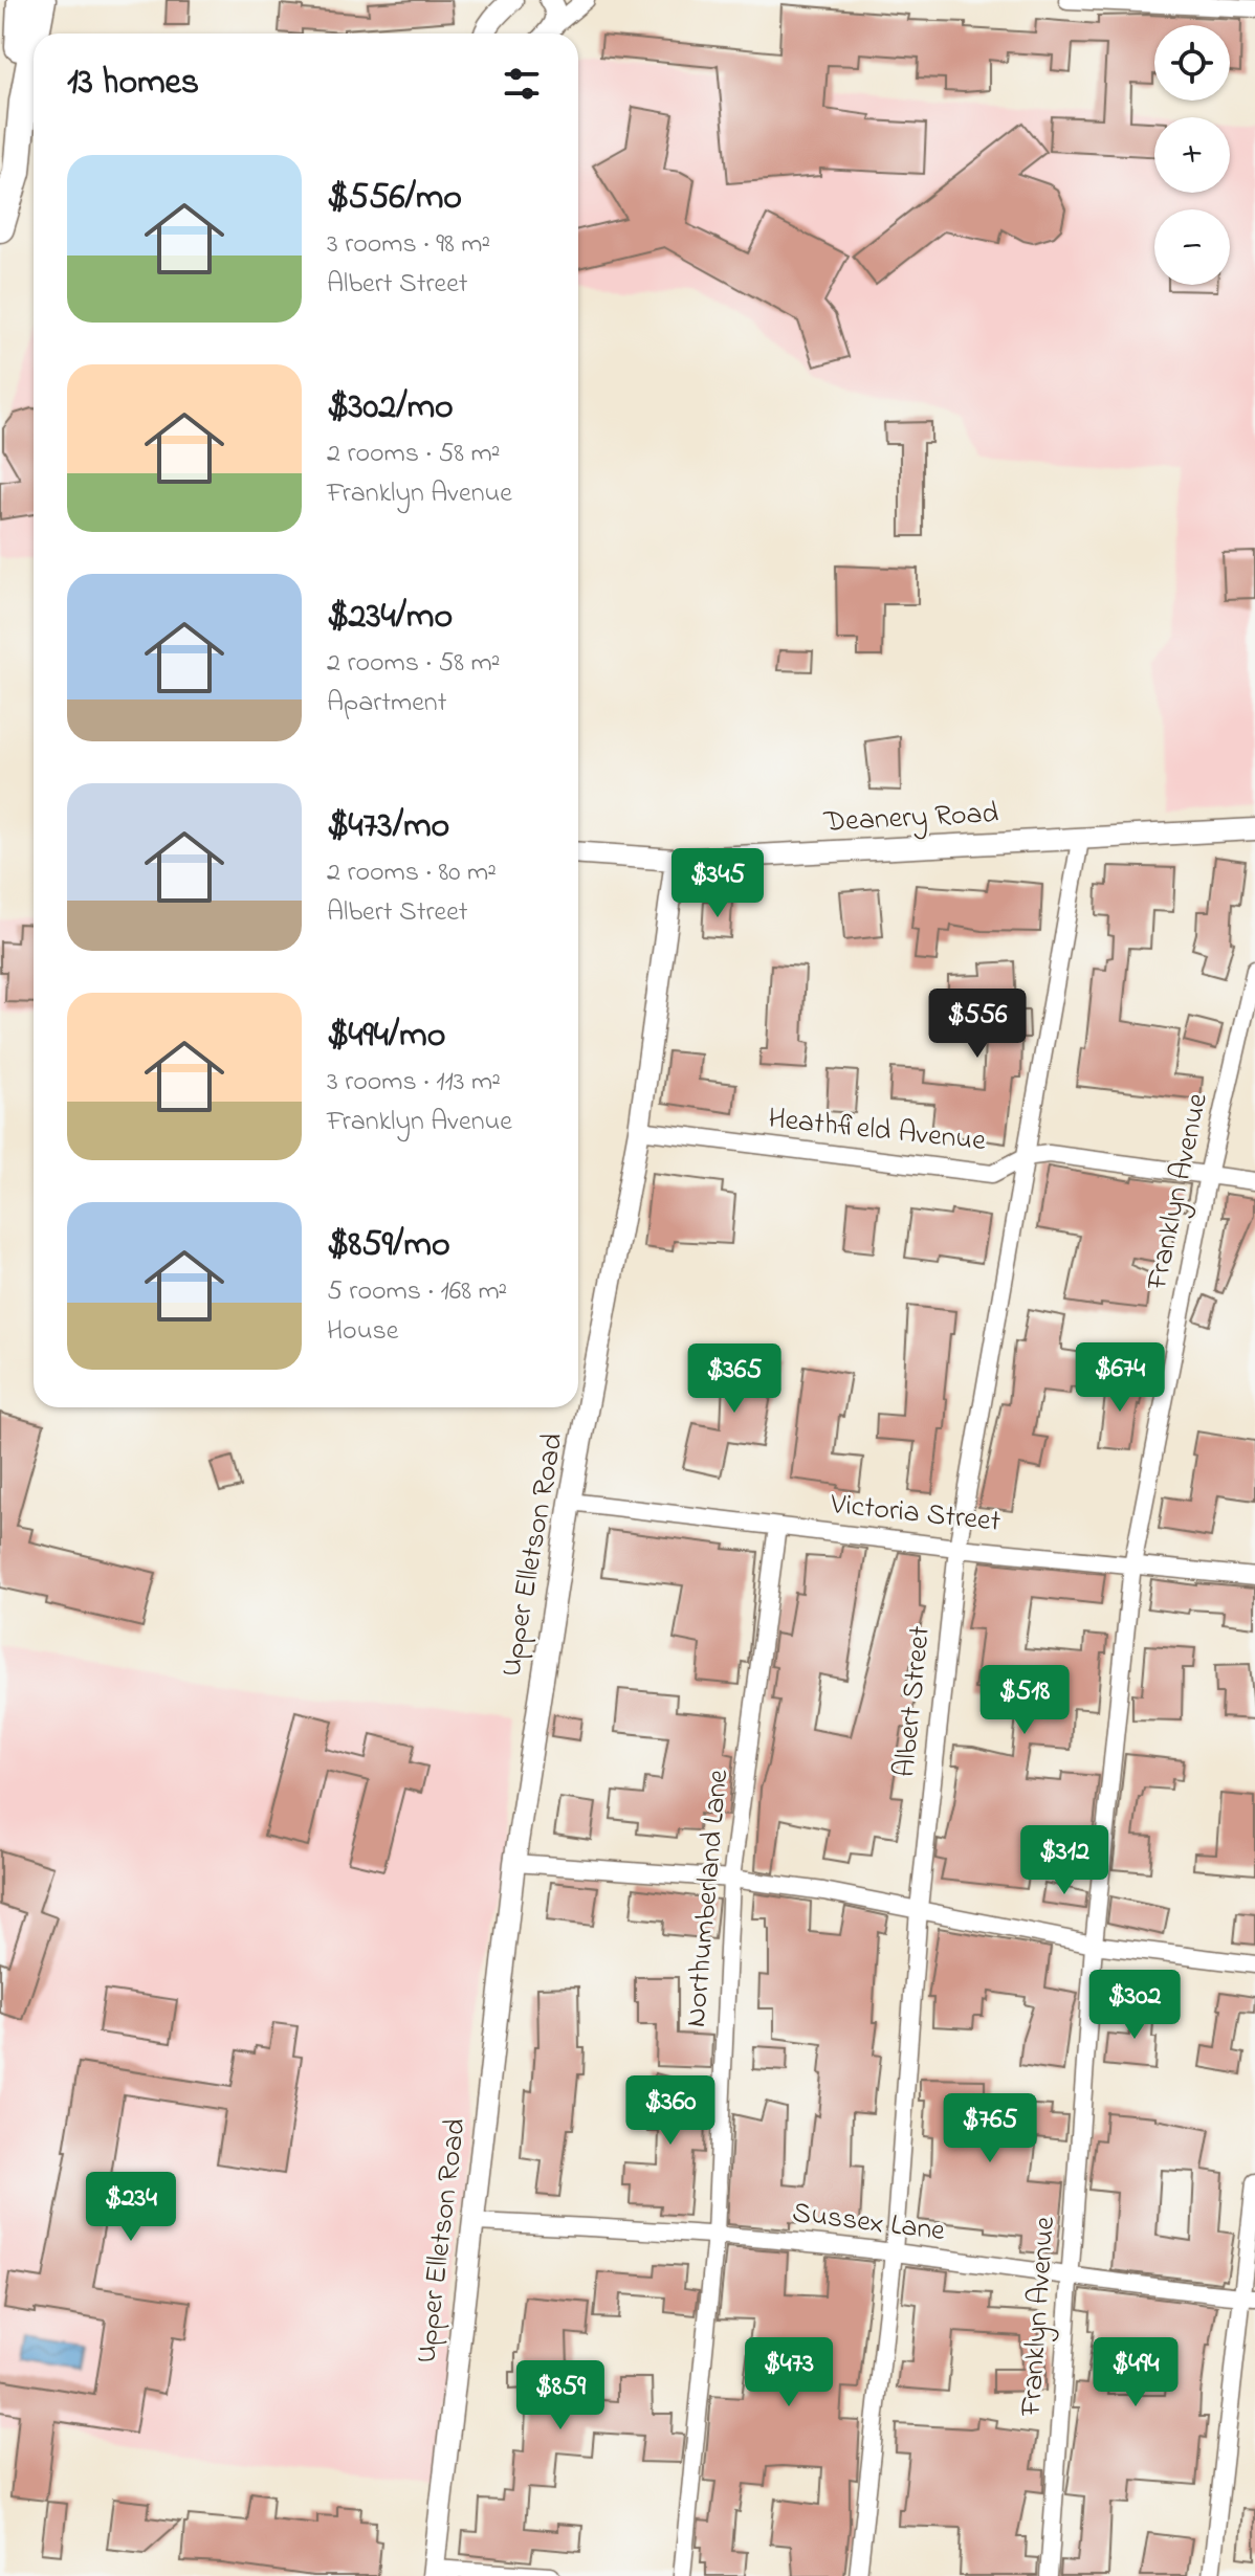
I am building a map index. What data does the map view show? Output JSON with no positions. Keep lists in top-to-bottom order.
{
  "streets": {
    "street": [
      "Deanery Road",
      "Heathfield Avenue",
      "Franklyn Avenue",
      "Victoria Street",
      "Upper Elletson Road",
      "Albert Street",
      "Northumberland Lane",
      "Sussex Lane"
    ]
  },
  "crossings": [
    ["Deanery Road", "Upper Elletson Road"],
    ["Deanery Road", "Albert Street"],
    ["Heathfield Avenue", "Franklyn Avenue"],
    ["Heathfield Avenue", "Upper Elletson Road"],
    ["Heathfield Avenue", "Albert Street"],
    ["Franklyn Avenue", "Victoria Street"],
    ["Franklyn Avenue", "Sussex Lane"],
    ["Victoria Street", "Upper Elletson Road"],
    ["Victoria Street", "Albert Street"],
    ["Victoria Street", "Northumberland Lane"],
    ["Upper Elletson Road", "Sussex Lane"],
    ["Albert Street", "Sussex Lane"],
    ["Northumberland Lane", "Sussex Lane"]
  ],
  "page": {
    "map_buttons": ["+", "−"],
    "heading": "13 homes",
    "list": [
      {
        "name": "$556/mo",
        "note": "3 rooms · 98 m² · Albert Street"
      },
      {
        "name": "$302/mo",
        "note": "2 rooms · 58 m² · Franklyn Avenue"
      },
      {
        "name": "$234/mo",
        "note": "2 rooms · 58 m² · Apartment"
      },
      {
        "name": "$473/mo",
        "note": "2 rooms · 80 m² · Albert Street"
      },
      {
        "name": "$494/mo",
        "note": "3 rooms · 113 m² · Franklyn Avenue"
      },
      {
        "name": "$859/mo",
        "note": "5 rooms · 168 m² · House"
      }
    ],
    "price": [
      "$345",
      "$556",
      "$674",
      "$365",
      "$518",
      "$312",
      "$302",
      "$360",
      "$765",
      "$234",
      "$473",
      "$494",
      "$859"
    ]
  }
}
